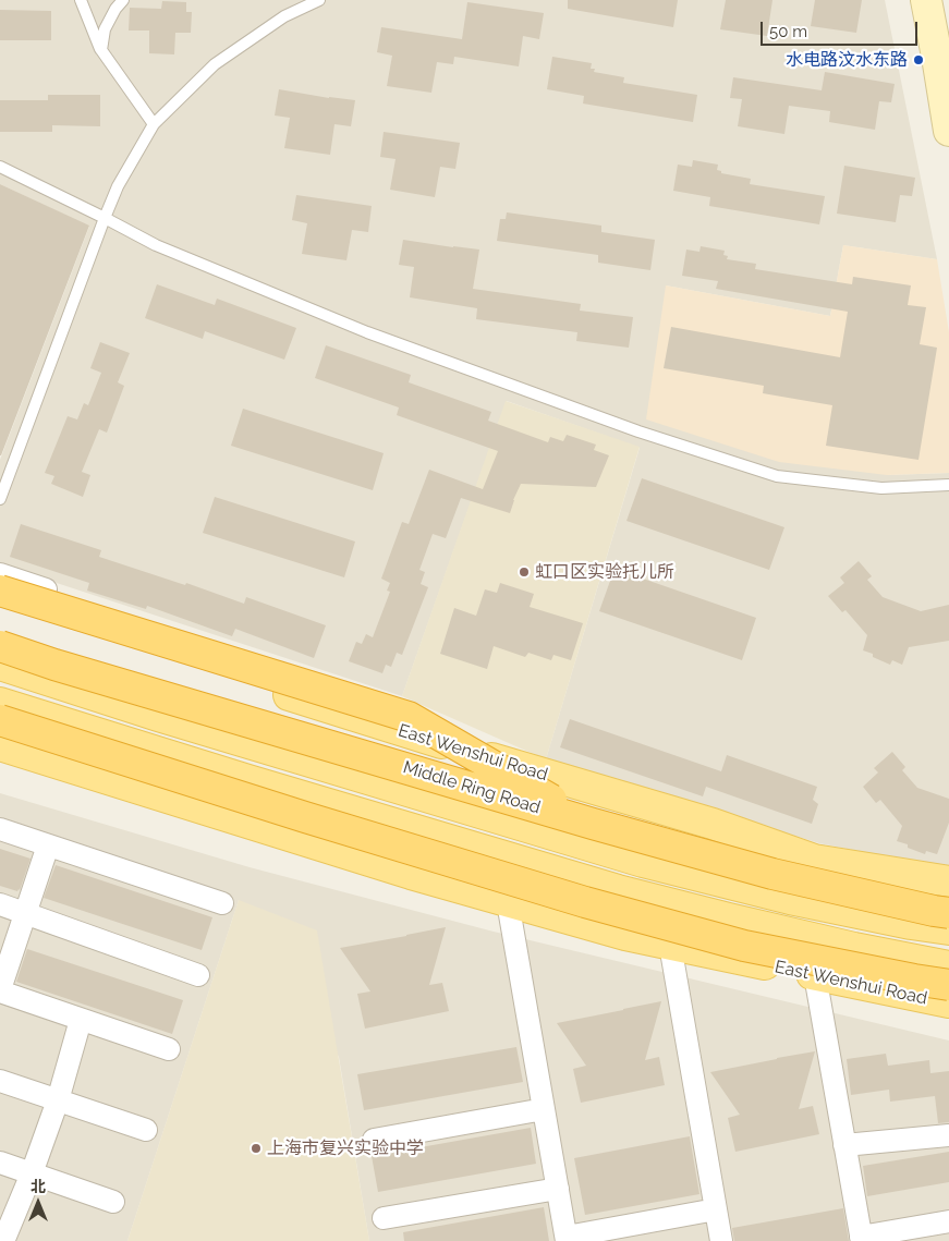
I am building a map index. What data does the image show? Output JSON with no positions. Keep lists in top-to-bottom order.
{
  "streets": {
    "highway": ["Middle Ring Road"],
    "main road": ["East Wenshui Road"]
  },
  "places": ["水电路汶水东路", "虹口区实验托儿所", "上海市复兴实验中学"],
  "scale_bar": "50 m",
  "north": "top"
}
